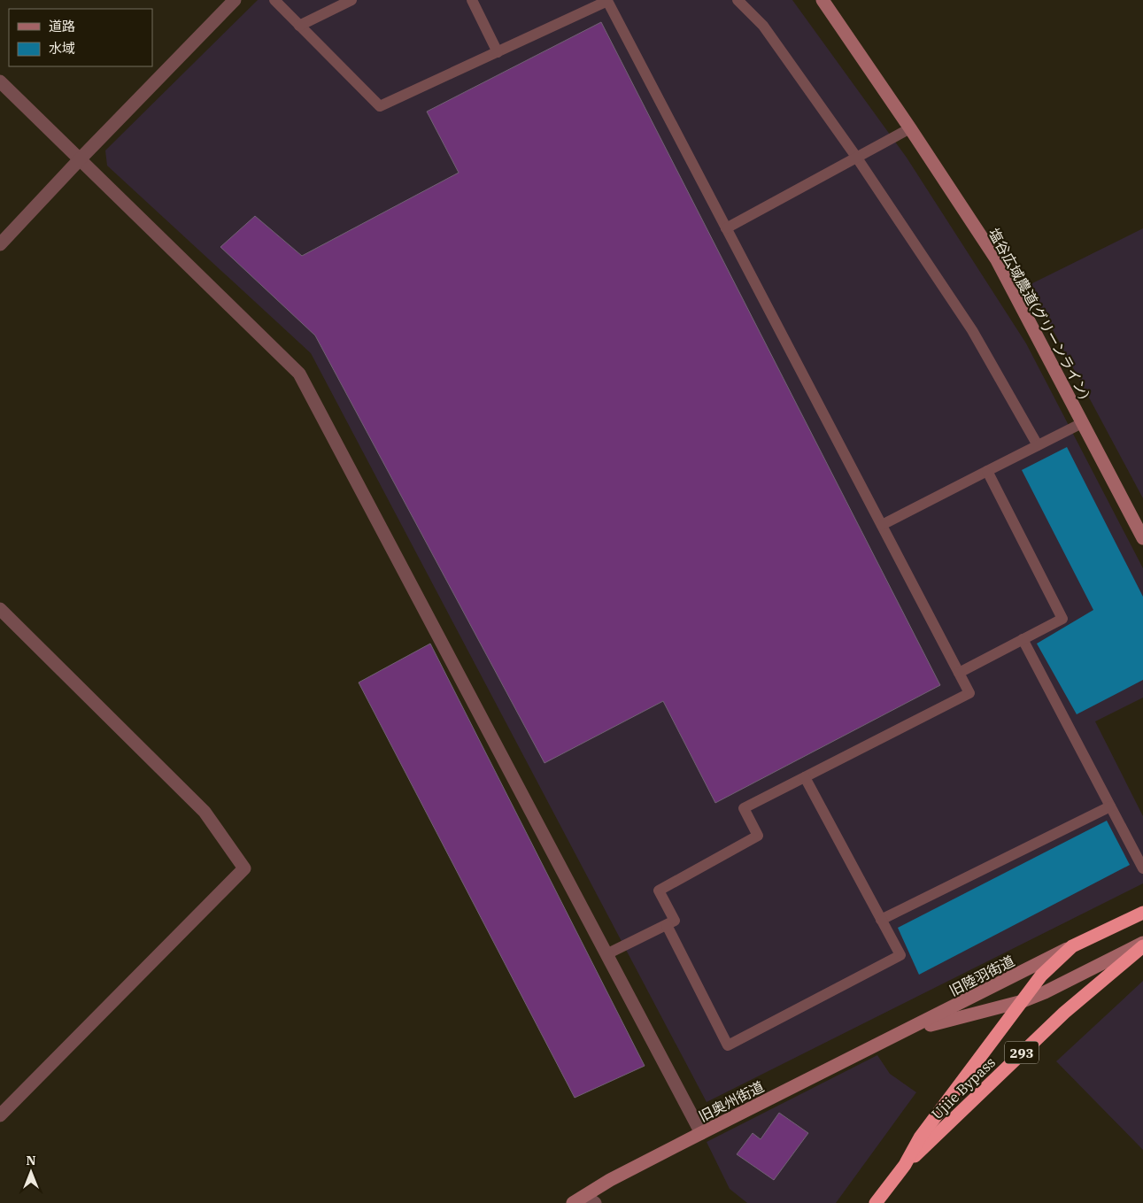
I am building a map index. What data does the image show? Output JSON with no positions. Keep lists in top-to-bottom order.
{
  "streets": {
    "highway": ["293", "Ujiie Bypass"],
    "street": ["塩谷広域農道(グリーンライン)", "旧陸羽街道", "旧奥州街道"]
  },
  "crossings": [
    ["旧陸羽街道", "293"],
    ["旧陸羽街道", "Ujiie Bypass"],
    ["旧陸羽街道", "旧奥州街道"],
    ["293", "Ujiie Bypass"]
  ],
  "legend": ["道路", "水域"],
  "north": "top"
}
